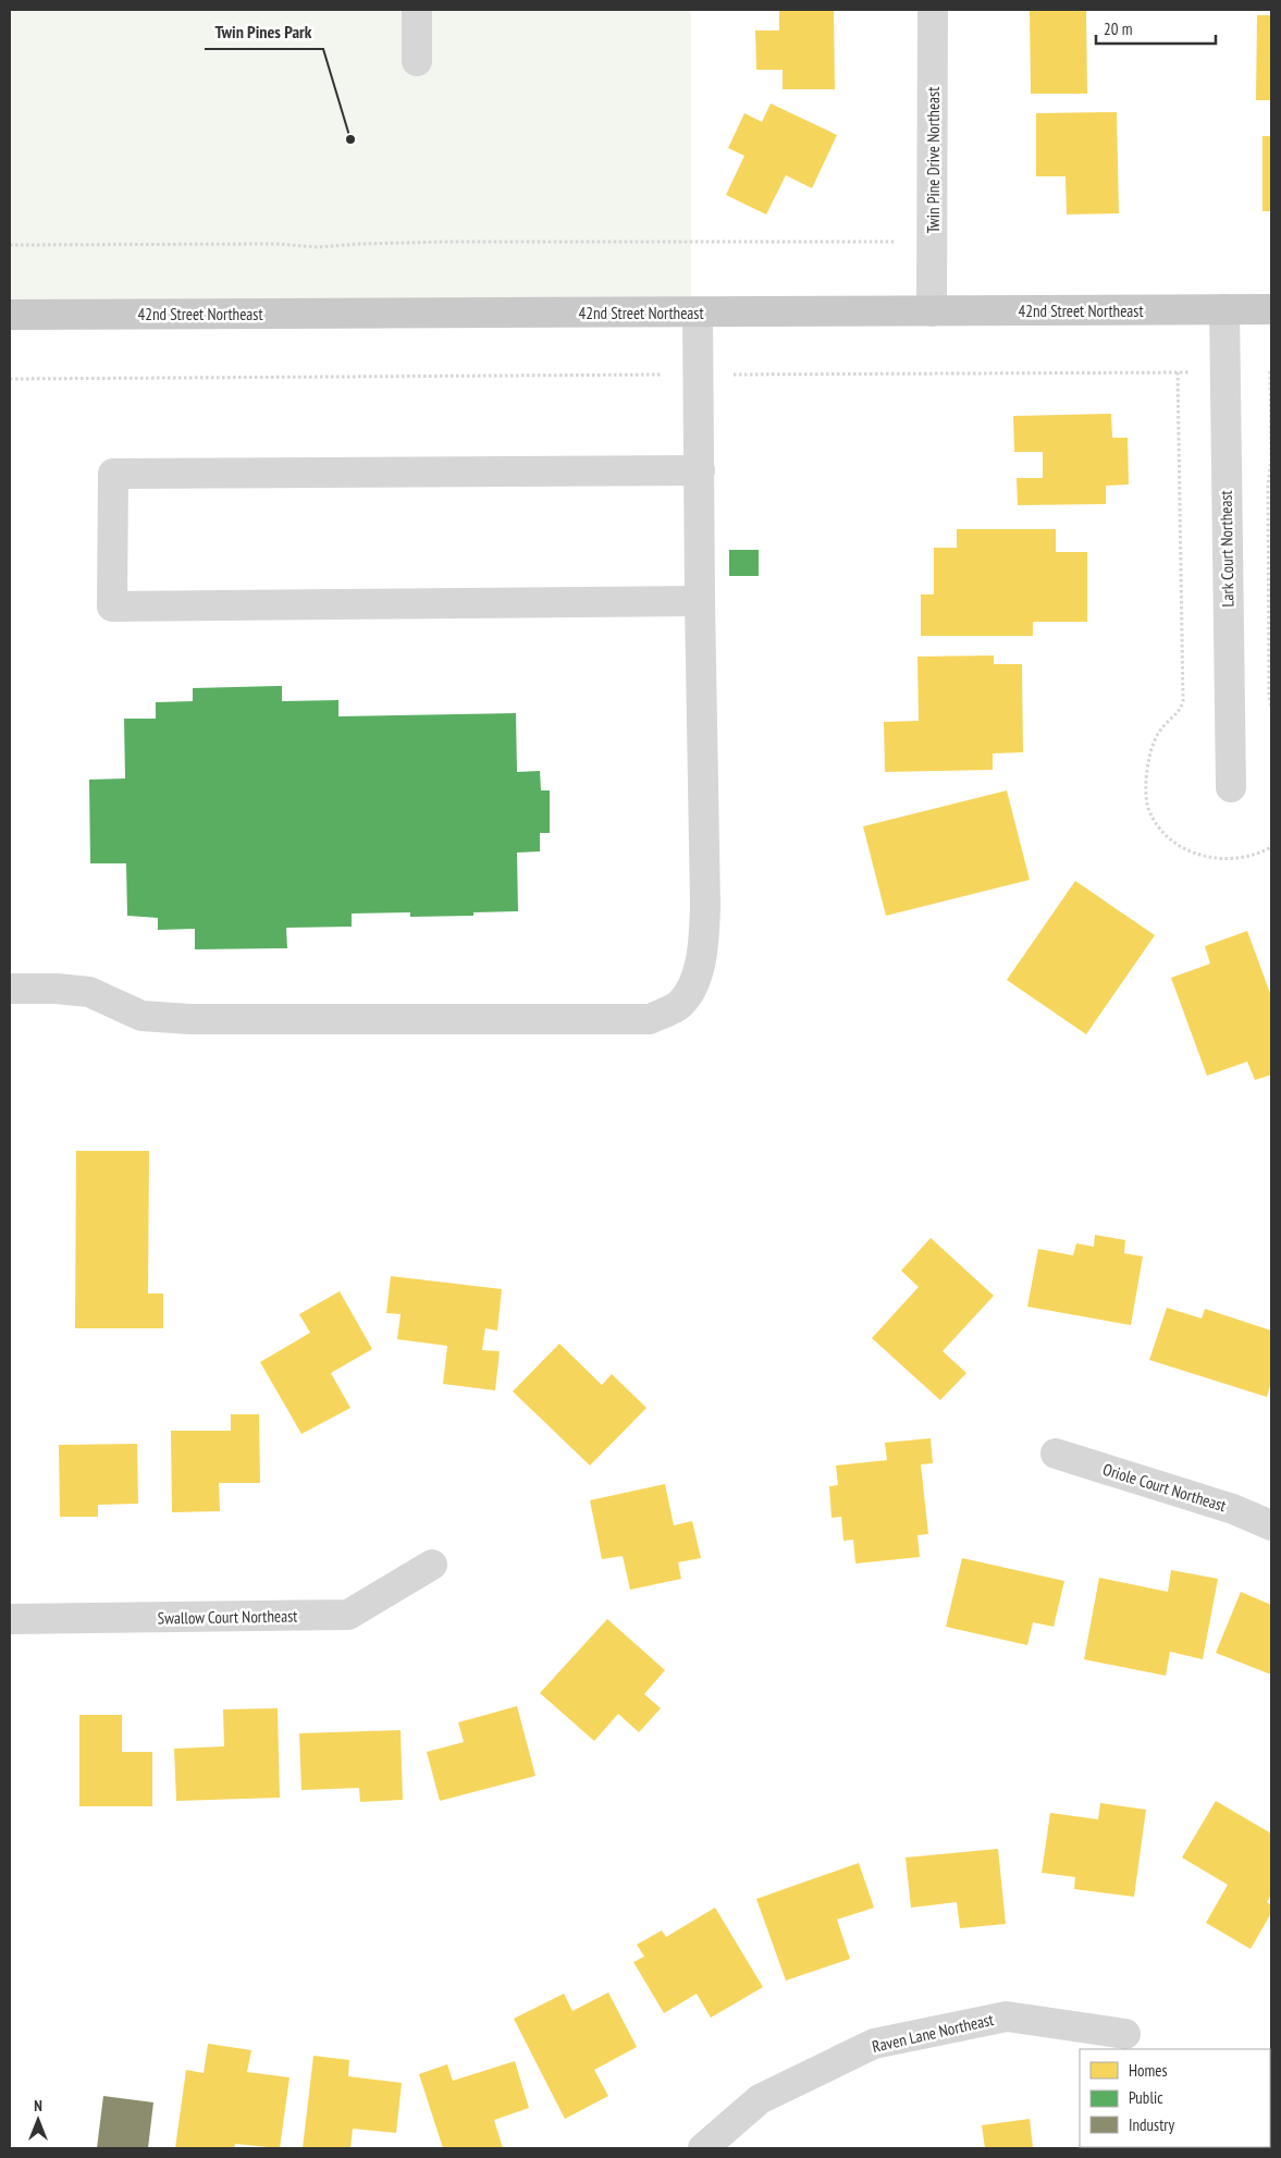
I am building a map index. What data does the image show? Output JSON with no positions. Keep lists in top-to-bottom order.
{
  "streets": {
    "main road": ["42nd Street Northeast"],
    "street": [
      "Twin Pine Drive Northeast",
      "Lark Court Northeast",
      "Oriole Court Northeast",
      "Swallow Court Northeast",
      "Raven Lane Northeast"
    ]
  },
  "crossings": [
    ["Twin Pine Drive Northeast", "42nd Street Northeast"],
    ["42nd Street Northeast", "Lark Court Northeast"]
  ],
  "places": ["Twin Pines Park"],
  "legend": ["Homes", "Public", "Industry"],
  "scale_bar": "20 m",
  "north": "top"
}
